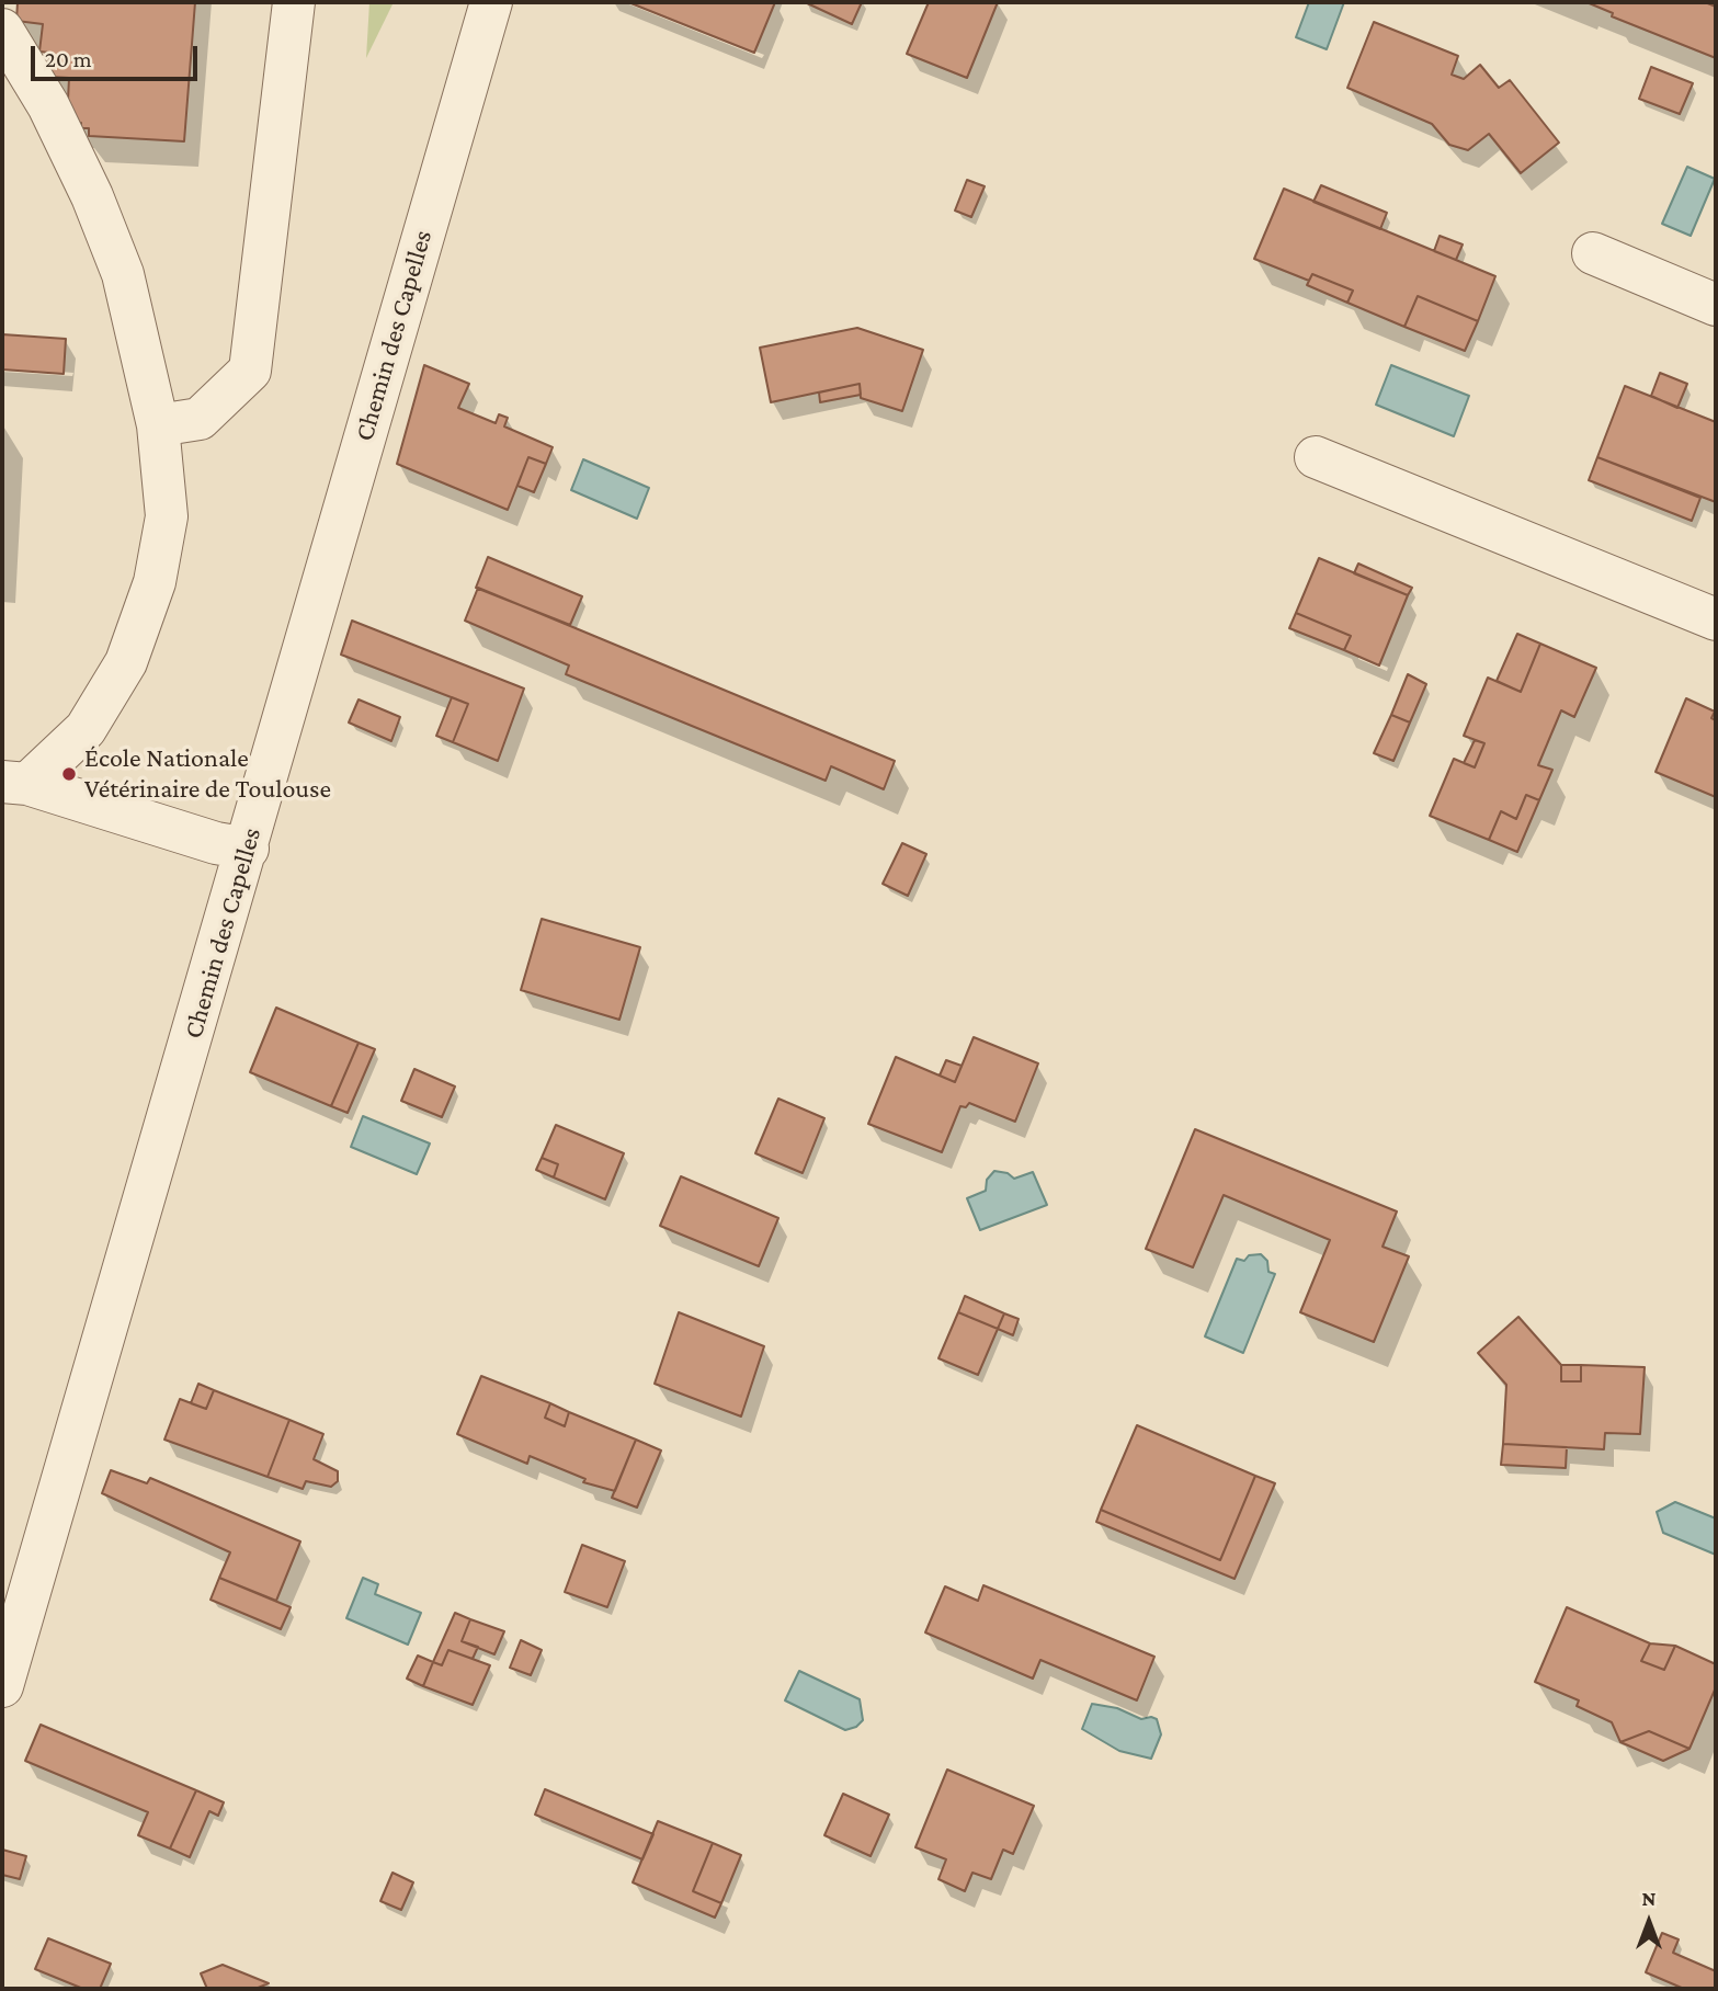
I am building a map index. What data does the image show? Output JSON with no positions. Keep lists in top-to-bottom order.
{
  "streets": {
    "street": ["Chemin des Capelles"]
  },
  "places": ["École Nationale Vétérinaire de Toulouse"],
  "scale_bar": "20 m",
  "north": "top"
}
